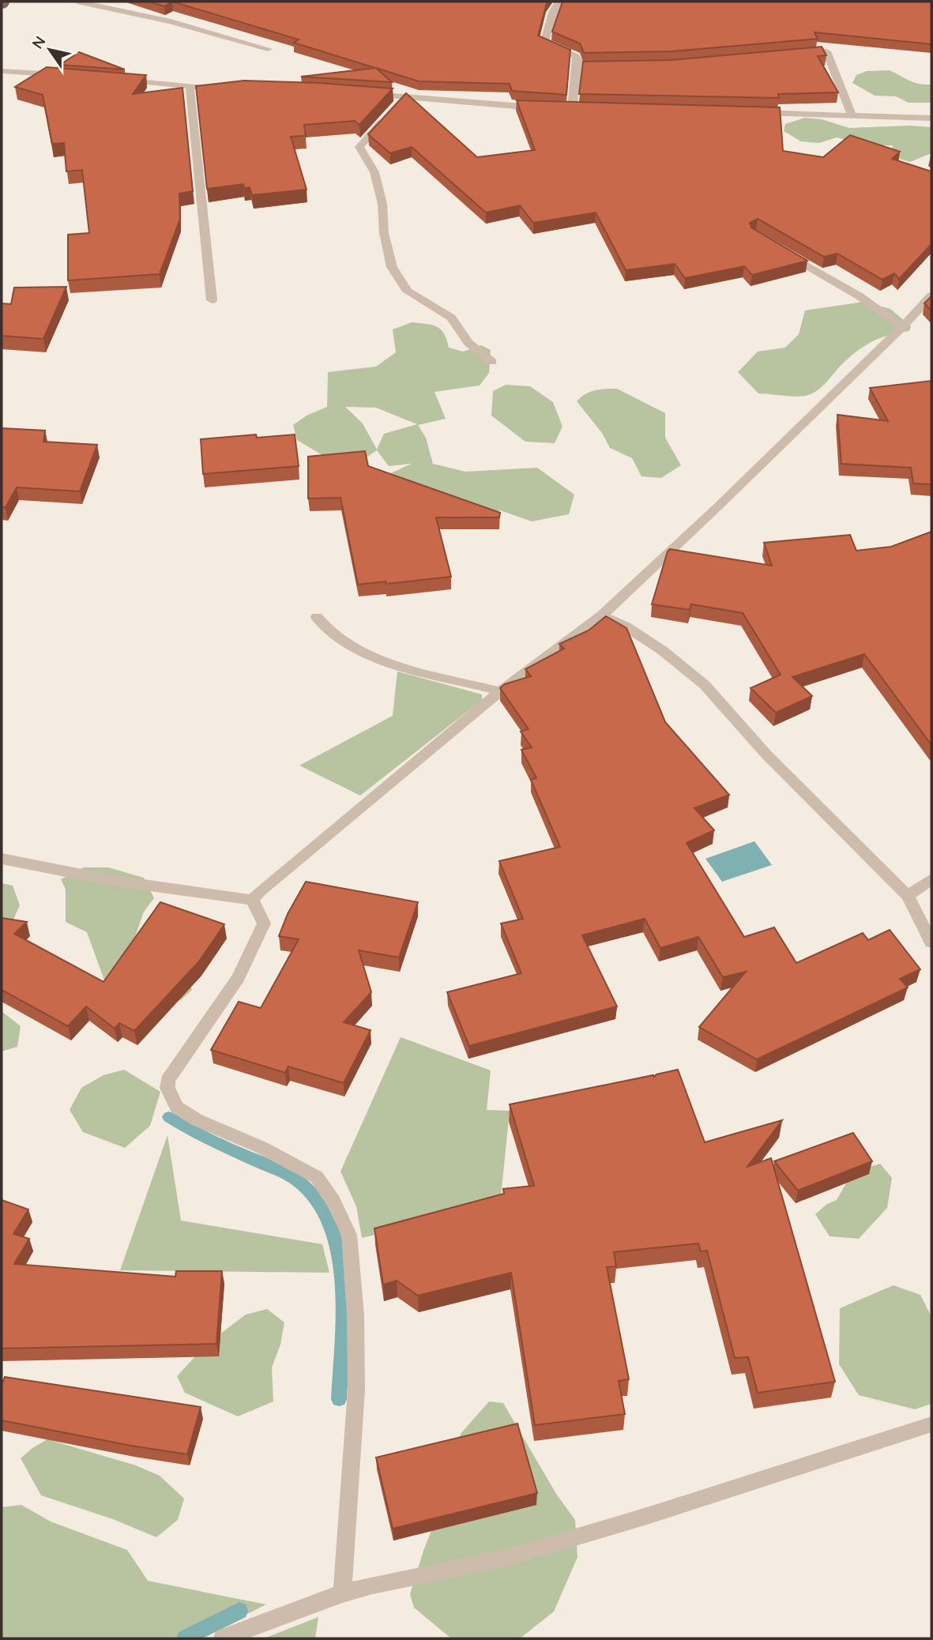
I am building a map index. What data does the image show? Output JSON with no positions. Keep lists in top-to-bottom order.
{
  "north": "top left"
}
